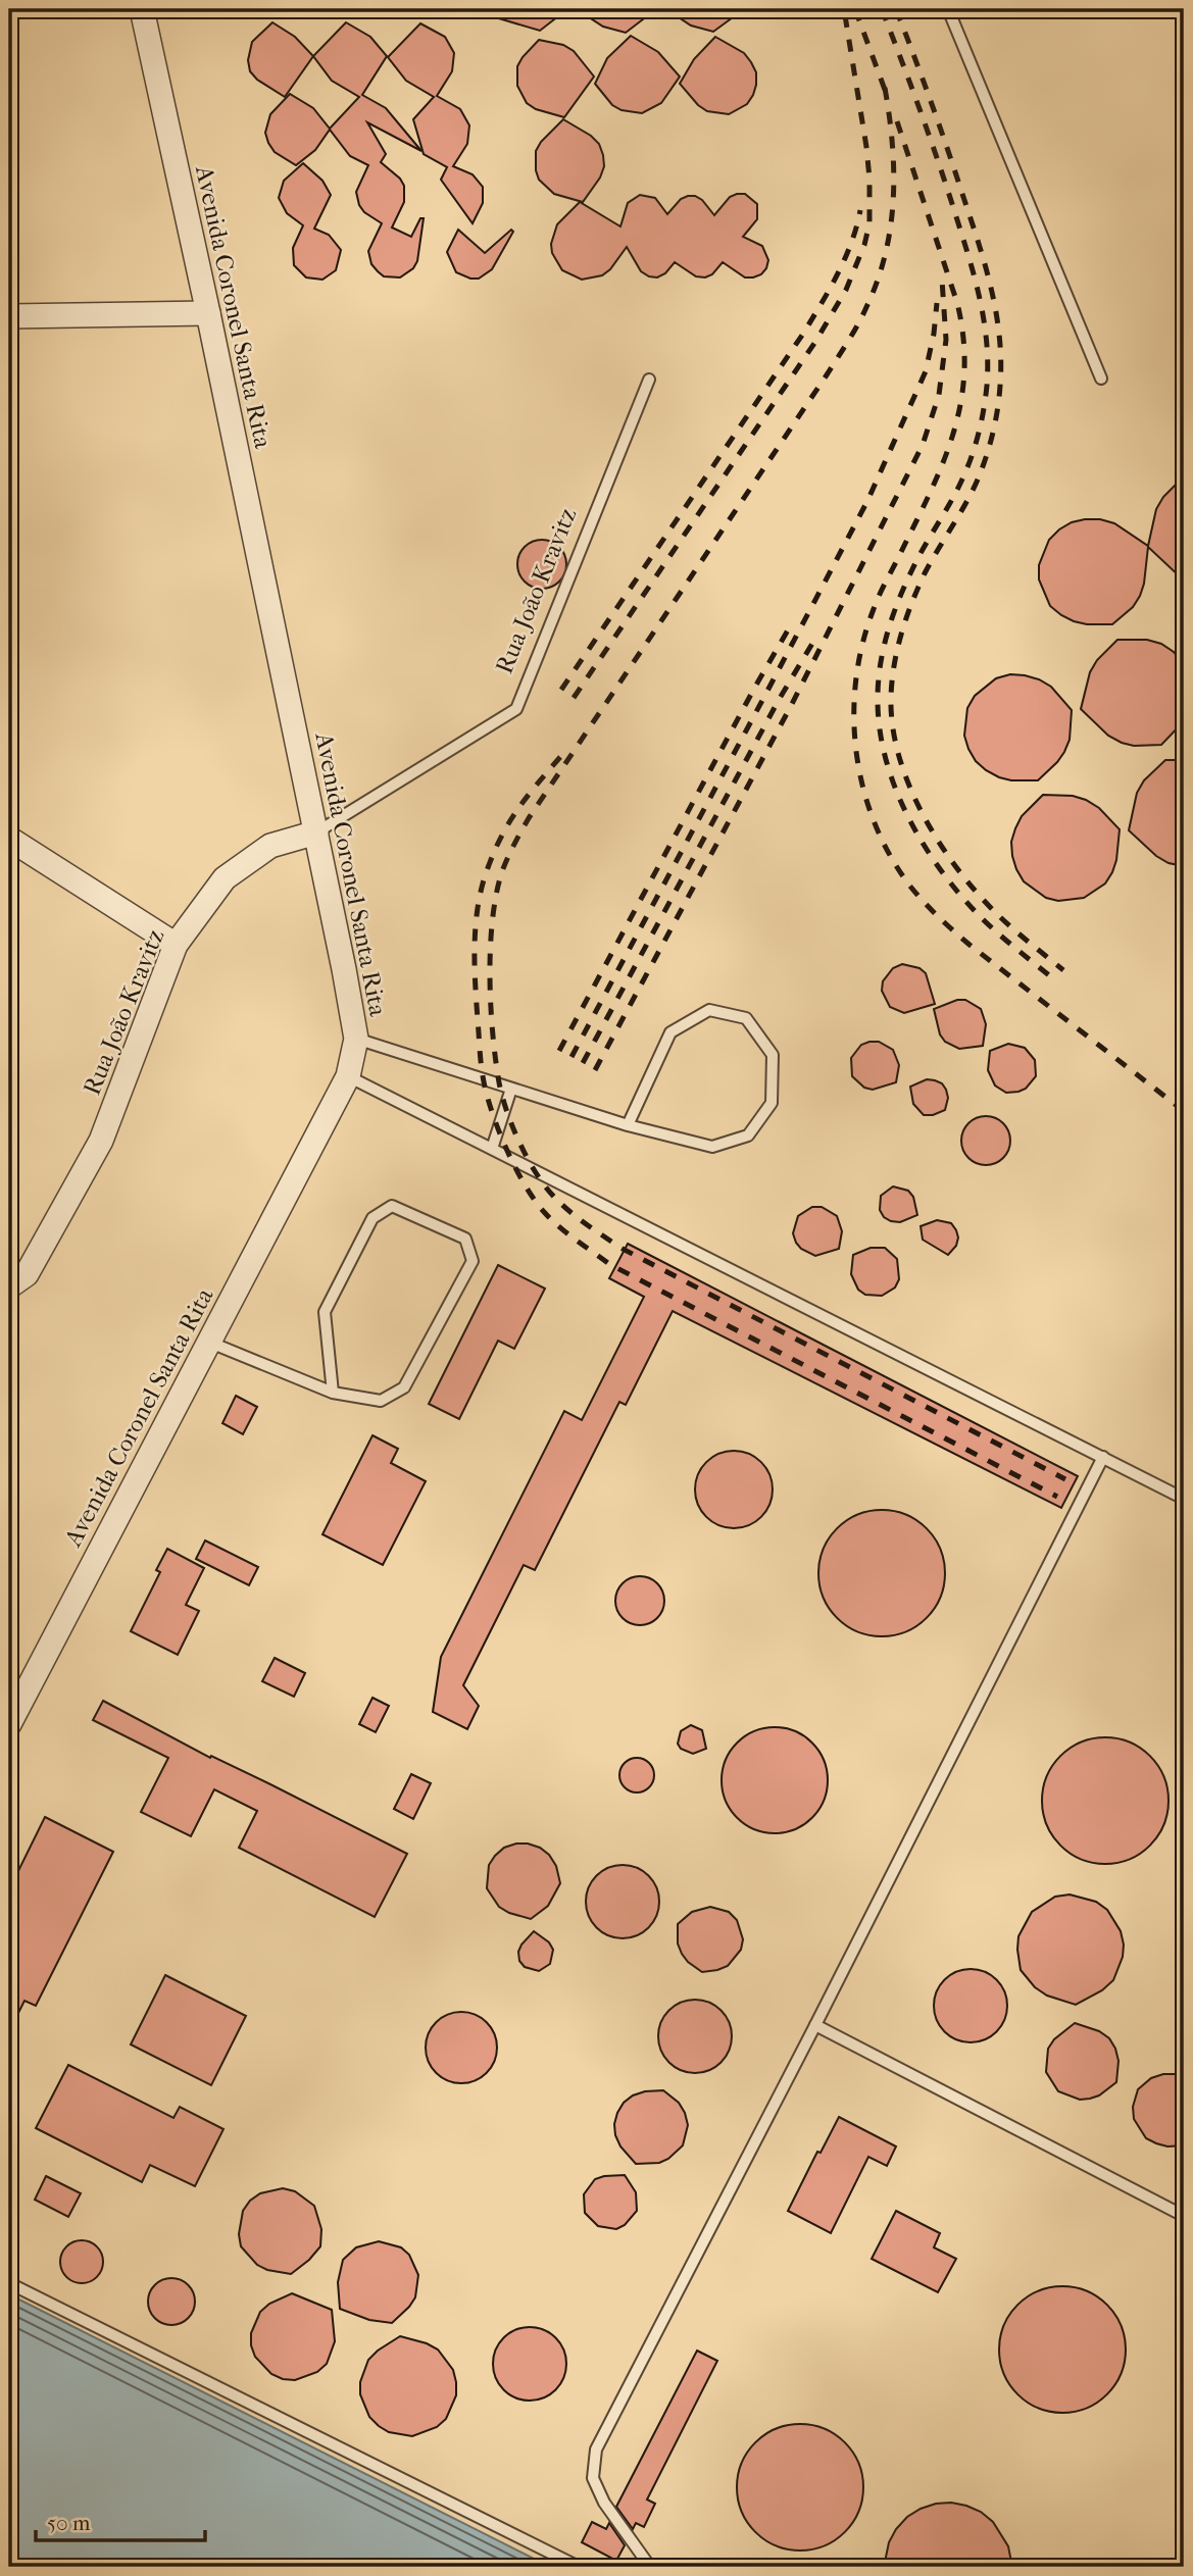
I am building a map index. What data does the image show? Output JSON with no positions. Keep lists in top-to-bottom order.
{
  "streets": {
    "street": ["Avenida Coronel Santa Rita", "Rua João Kravitz"]
  },
  "crossings": [
    ["Avenida Coronel Santa Rita", "Rua João Kravitz"]
  ],
  "scale_bar": "50 m"
}
